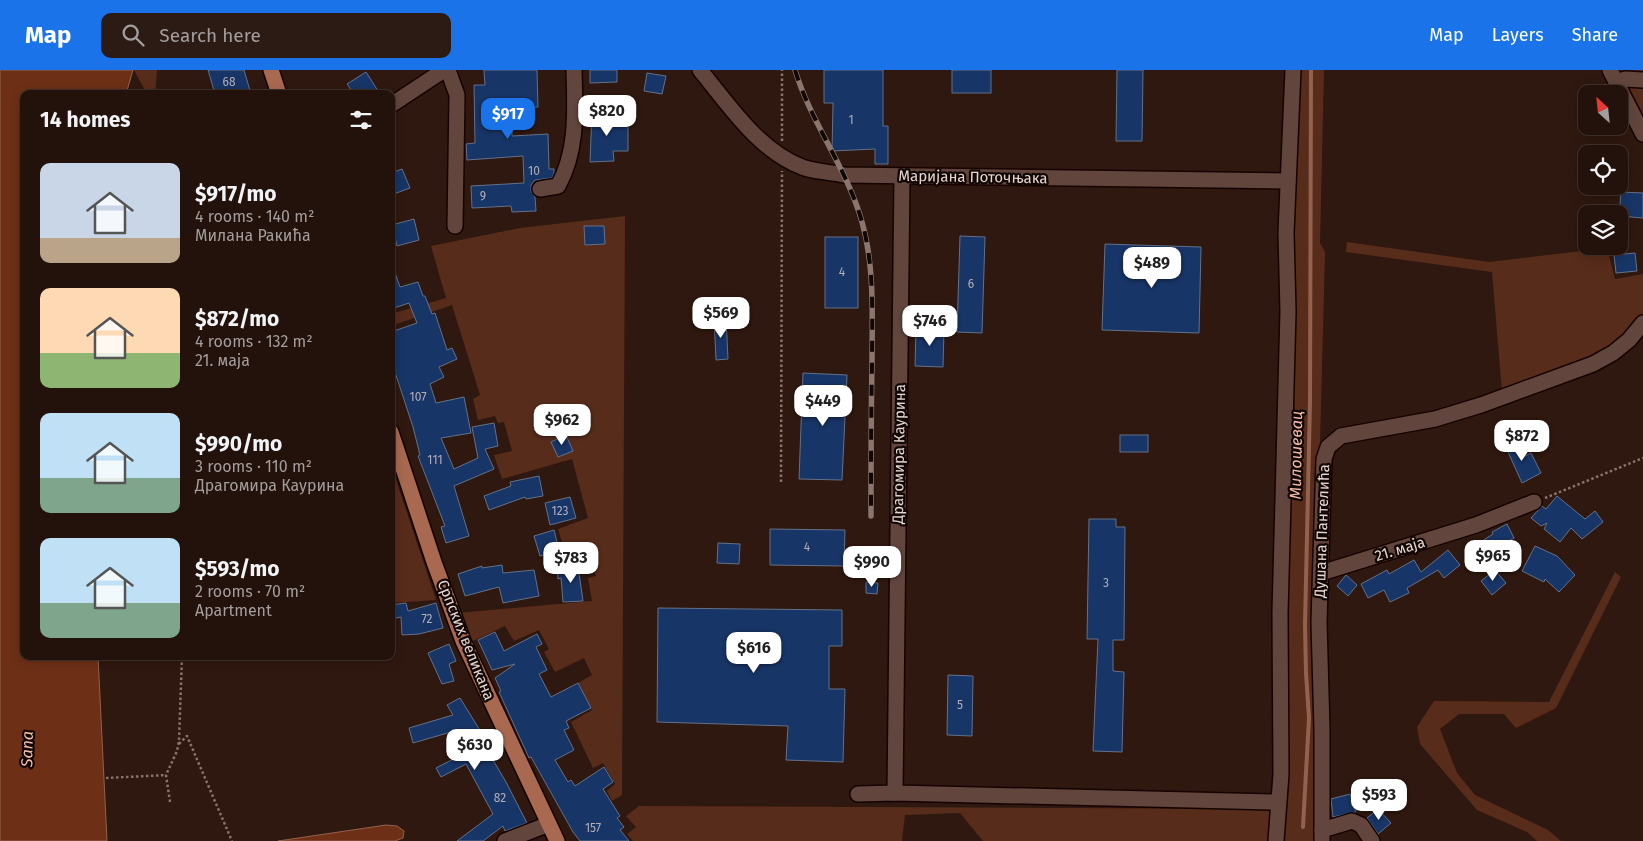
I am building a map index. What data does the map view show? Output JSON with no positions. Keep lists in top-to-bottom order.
{
  "streets": {
    "main road": ["Српских великана"],
    "street": [
      "Маријана Поточњака",
      "Драгомира Каурина",
      "Душана Пантелића",
      "21. маја"
    ]
  },
  "crossings": [
    ["Маријана Поточњака", "Драгомира Каурина"],
    ["Душана Пантелића", "21. маја"]
  ],
  "water": ["Милошевац", "Sana"],
  "house_numbers": [
    "68",
    "1",
    "10",
    "9",
    "4",
    "6",
    "107",
    "111",
    "123",
    "4",
    "3",
    "72",
    "5",
    "82",
    "157"
  ],
  "north": "top left",
  "page": {
    "header": "Map",
    "search": "Search here",
    "nav": ["Map", "Layers", "Share"],
    "heading": "14 homes",
    "price": [
      "$820",
      "$917",
      "$489",
      "$569",
      "$746",
      "$449",
      "$962",
      "$872",
      "$965",
      "$783",
      "$990",
      "$616",
      "$630",
      "$593"
    ],
    "list": [
      {
        "name": "$917/mo",
        "note": "4 rooms · 140 m² · Милана Ракића"
      },
      {
        "name": "$872/mo",
        "note": "4 rooms · 132 m² · 21. маја"
      },
      {
        "name": "$990/mo",
        "note": "3 rooms · 110 m² · Драгомира Каурина"
      },
      {
        "name": "$593/mo",
        "note": "2 rooms · 70 m² · Apartment"
      }
    ]
  }
}
